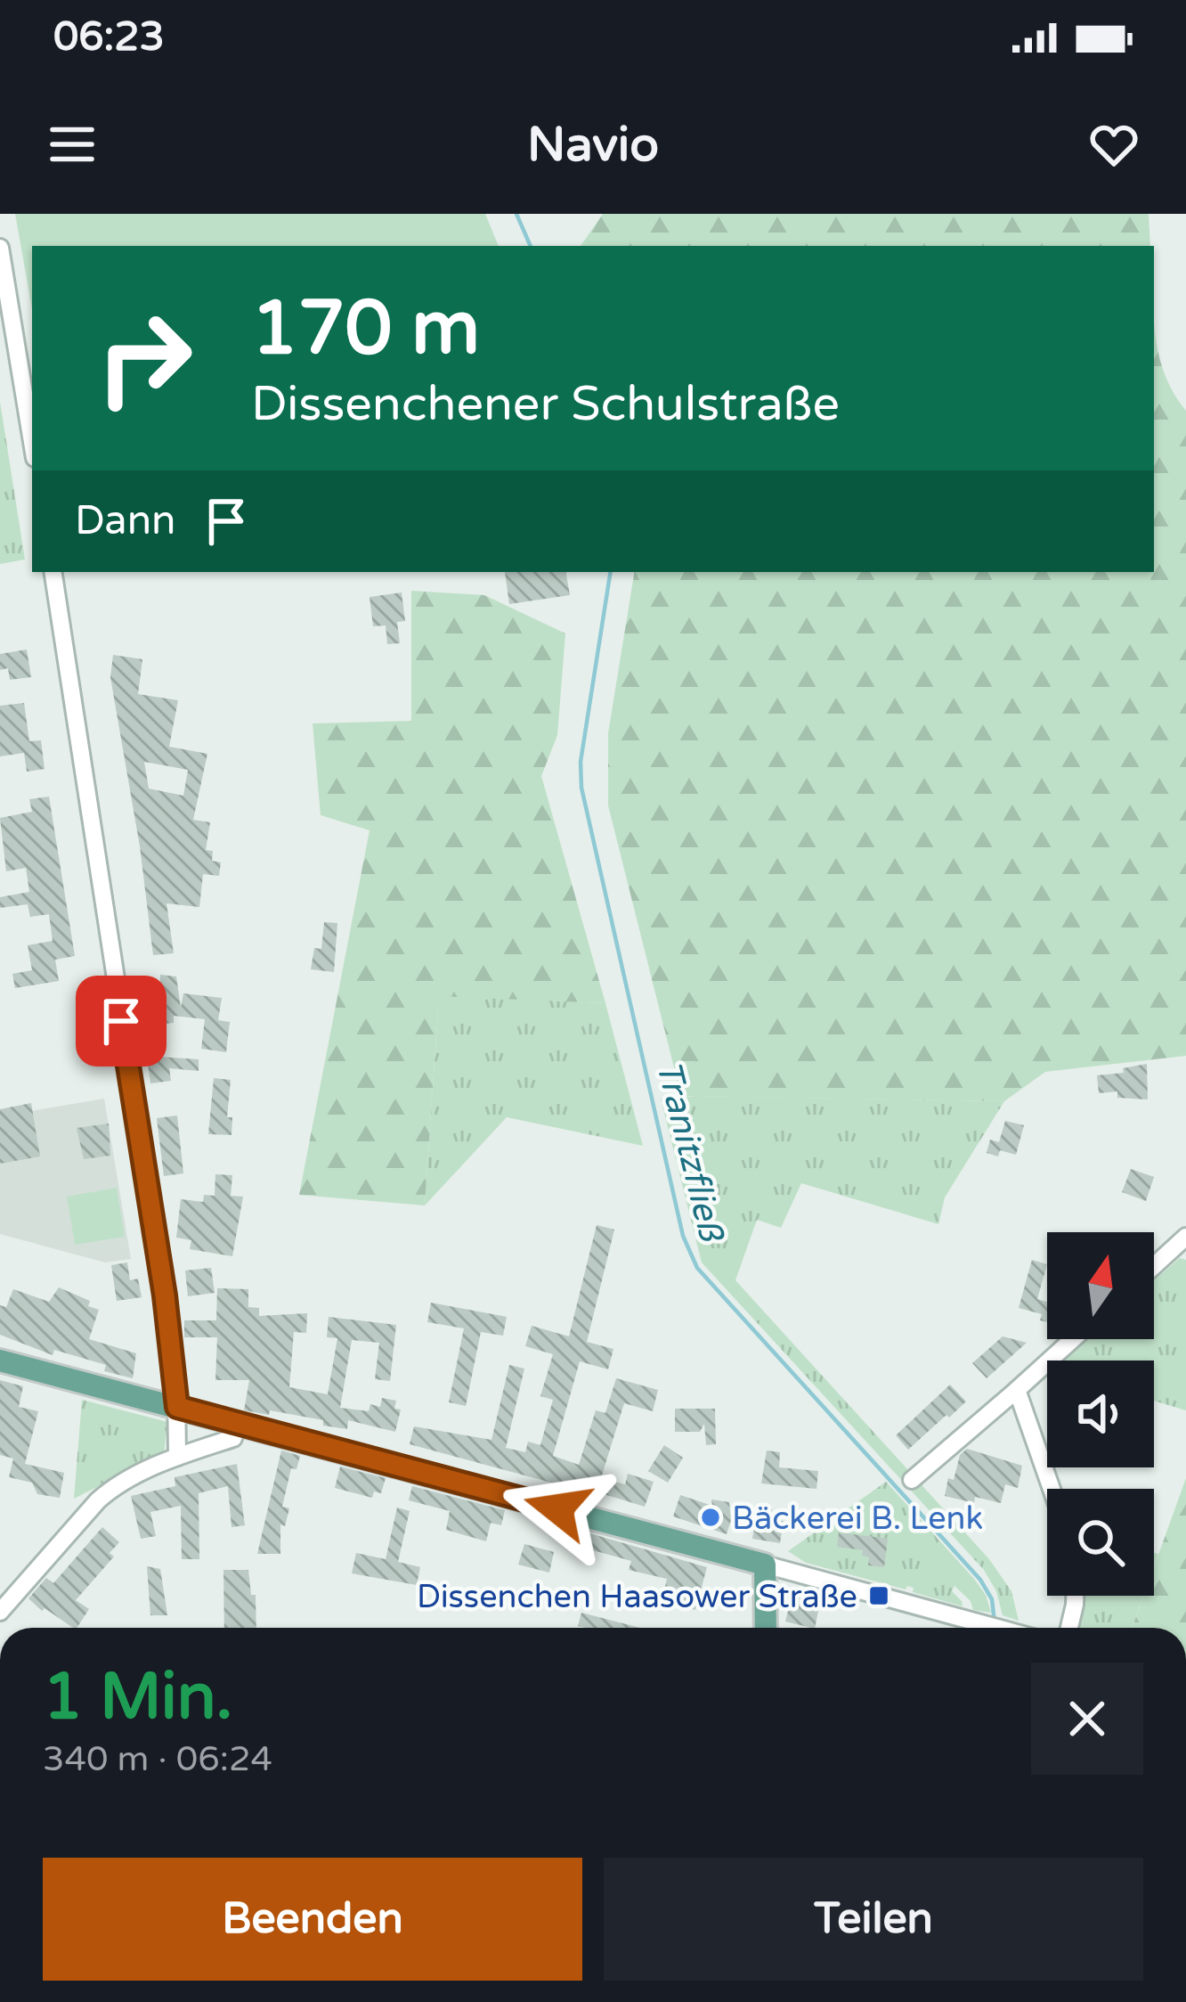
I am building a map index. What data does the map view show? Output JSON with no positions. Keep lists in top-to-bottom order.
{
  "water": ["Tranitzfließ"],
  "places": {
    "other": ["Bäckerei B. Lenk"],
    "transit": ["Dissenchen Haasower Straße"]
  },
  "north": "top",
  "page": {
    "status": "06:23",
    "header": "Navio",
    "turn": ["170 m", "Dissenchener Schulstraße"],
    "then": "Dann",
    "heading": ["1 Min.", "340 m · 06:24"],
    "buttons": ["Beenden", "Teilen"]
  }
}
